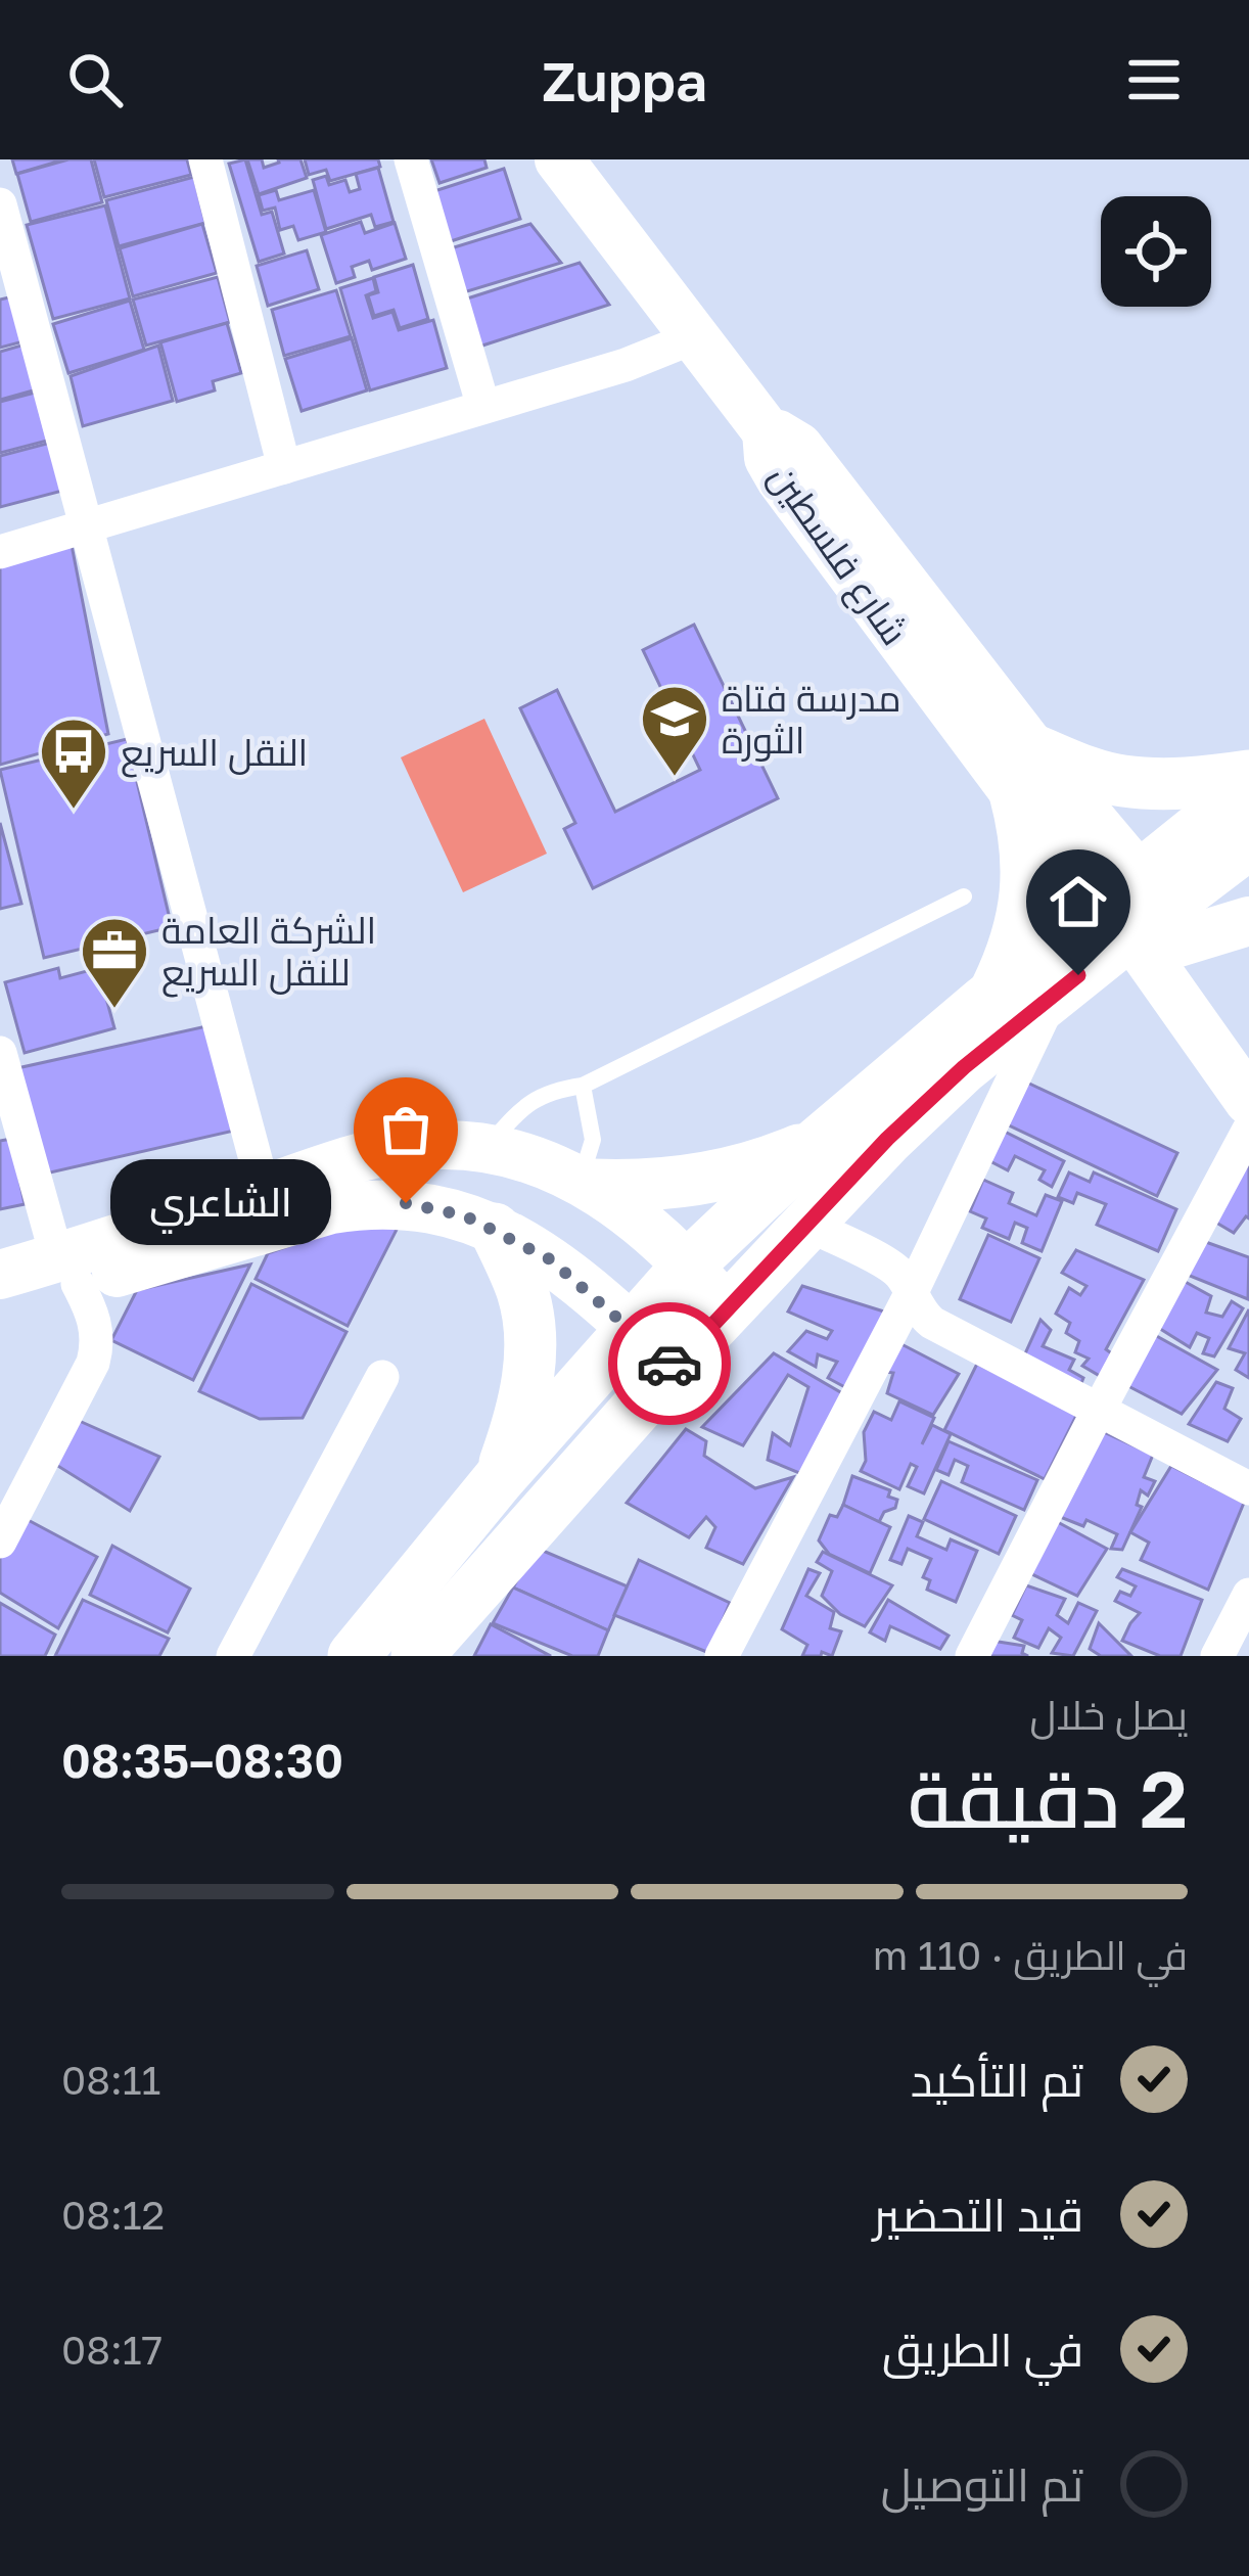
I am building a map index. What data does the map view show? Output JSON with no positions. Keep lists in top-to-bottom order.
{
  "streets": {
    "main road": ["شارع فلسطين"]
  },
  "places": {
    "school or university": ["مدرسة فتاة الثورة"],
    "bus stop": ["النقل السريع"],
    "office": ["الشركة العامة للنقل السريع"],
    "other": ["الشاعري"]
  },
  "page": {
    "header": "Zuppa",
    "bubble": "الشاعري",
    "heading": ["2 دقيقة", "يصل خلال", "08:30–08:35"],
    "bar": "في الطريق · 110 m",
    "list": [
      ["تم التأكيد", "08:11"],
      ["قيد التحضير", "08:12"],
      ["في الطريق", "08:17"],
      "تم التوصيل"
    ]
  }
}
